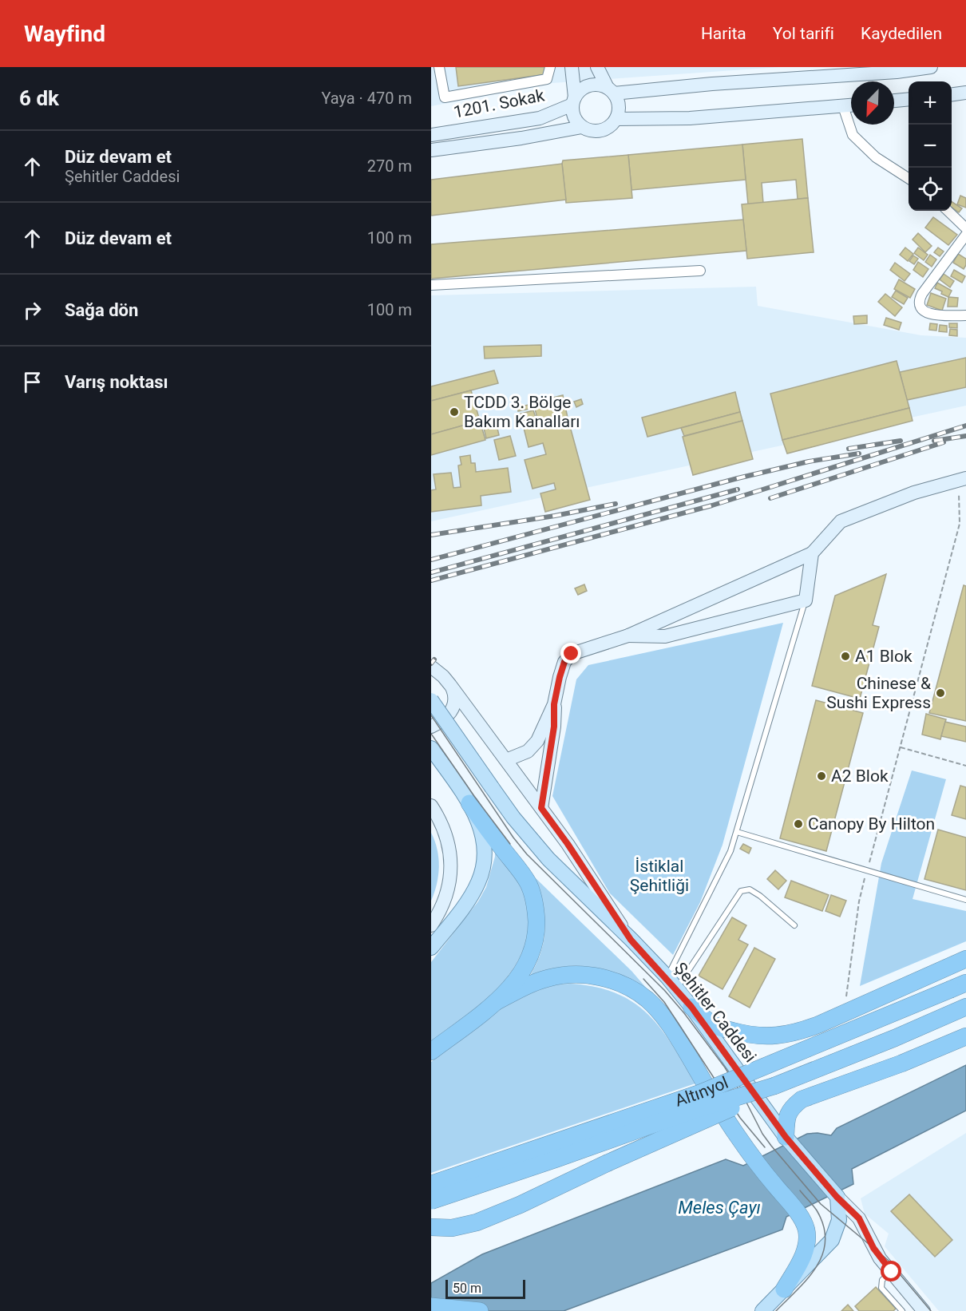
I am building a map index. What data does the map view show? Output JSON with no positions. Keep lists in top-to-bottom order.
{
  "streets": {
    "highway": ["Altınyol"],
    "main road": ["1201. Sokak", "Şehitler Caddesi"]
  },
  "water": ["Meles Çayı"],
  "parks": ["İstiklal Şehitliği"],
  "places": [
    "TCDD 3. Bölge Bakım Kanalları",
    "A1 Blok",
    "Chinese & Sushi Express",
    "A2 Blok",
    "Canopy By Hilton"
  ],
  "scale_bar": "50 m",
  "north": "bottom left",
  "page": {
    "header": "Wayfind",
    "nav": ["Harita", "Yol tarifi", "Kaydedilen"],
    "heading": ["6 dk", "Yaya · 470 m"],
    "map_buttons": ["+", "−"],
    "list": [
      ["Düz devam et", "Şehitler Caddesi", "270 m"],
      ["Düz devam et", "100 m"],
      ["Sağa dön", "100 m"],
      "Varış noktası"
    ],
    "scale": "50 m"
  }
}
